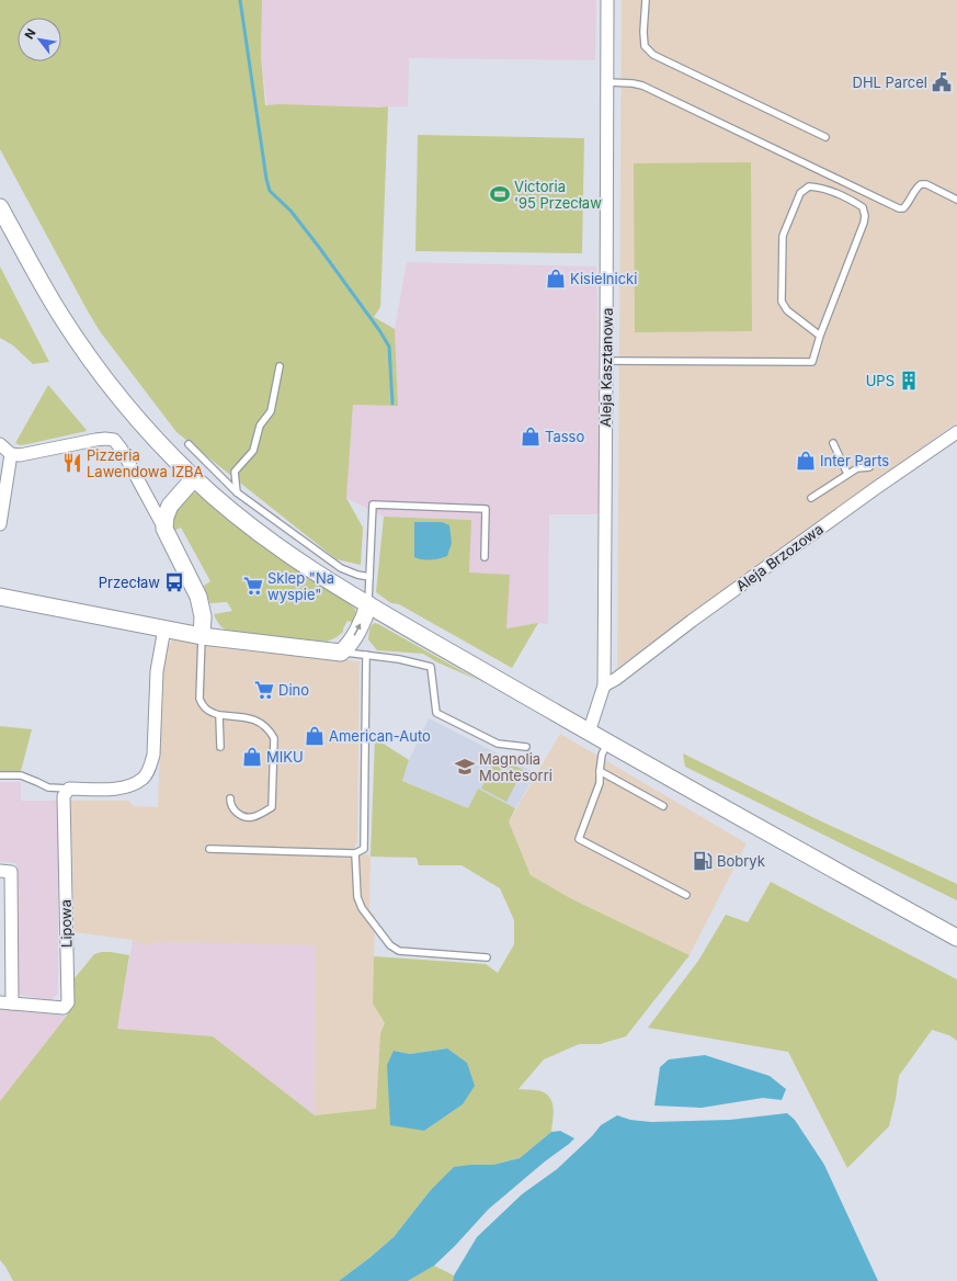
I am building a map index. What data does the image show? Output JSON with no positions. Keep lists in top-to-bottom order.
{
  "streets": {
    "street": ["Aleja Kasztanowa", "Aleja Brzozowa", "Lipowa"]
  },
  "crossings": [
    ["Aleja Kasztanowa", "Aleja Brzozowa"]
  ],
  "places": {
    "public building": ["DHL Parcel"],
    "sports": ["Victoria '95 Przecław"],
    "shop": [
      "Kisielnicki",
      "Tasso",
      "Inter Parts",
      "American-Auto",
      "MIKU"
    ],
    "building": ["UPS"],
    "restaurant": ["Pizzeria Lawendowa IZBA"],
    "bus stop": ["Przecław"],
    "supermarket": ["Sklep \"Na wyspie\"", "Dino"],
    "school or university": ["Magnolia Montesorri"],
    "fuel station": ["Bobryk"]
  },
  "north": "top left"
}
